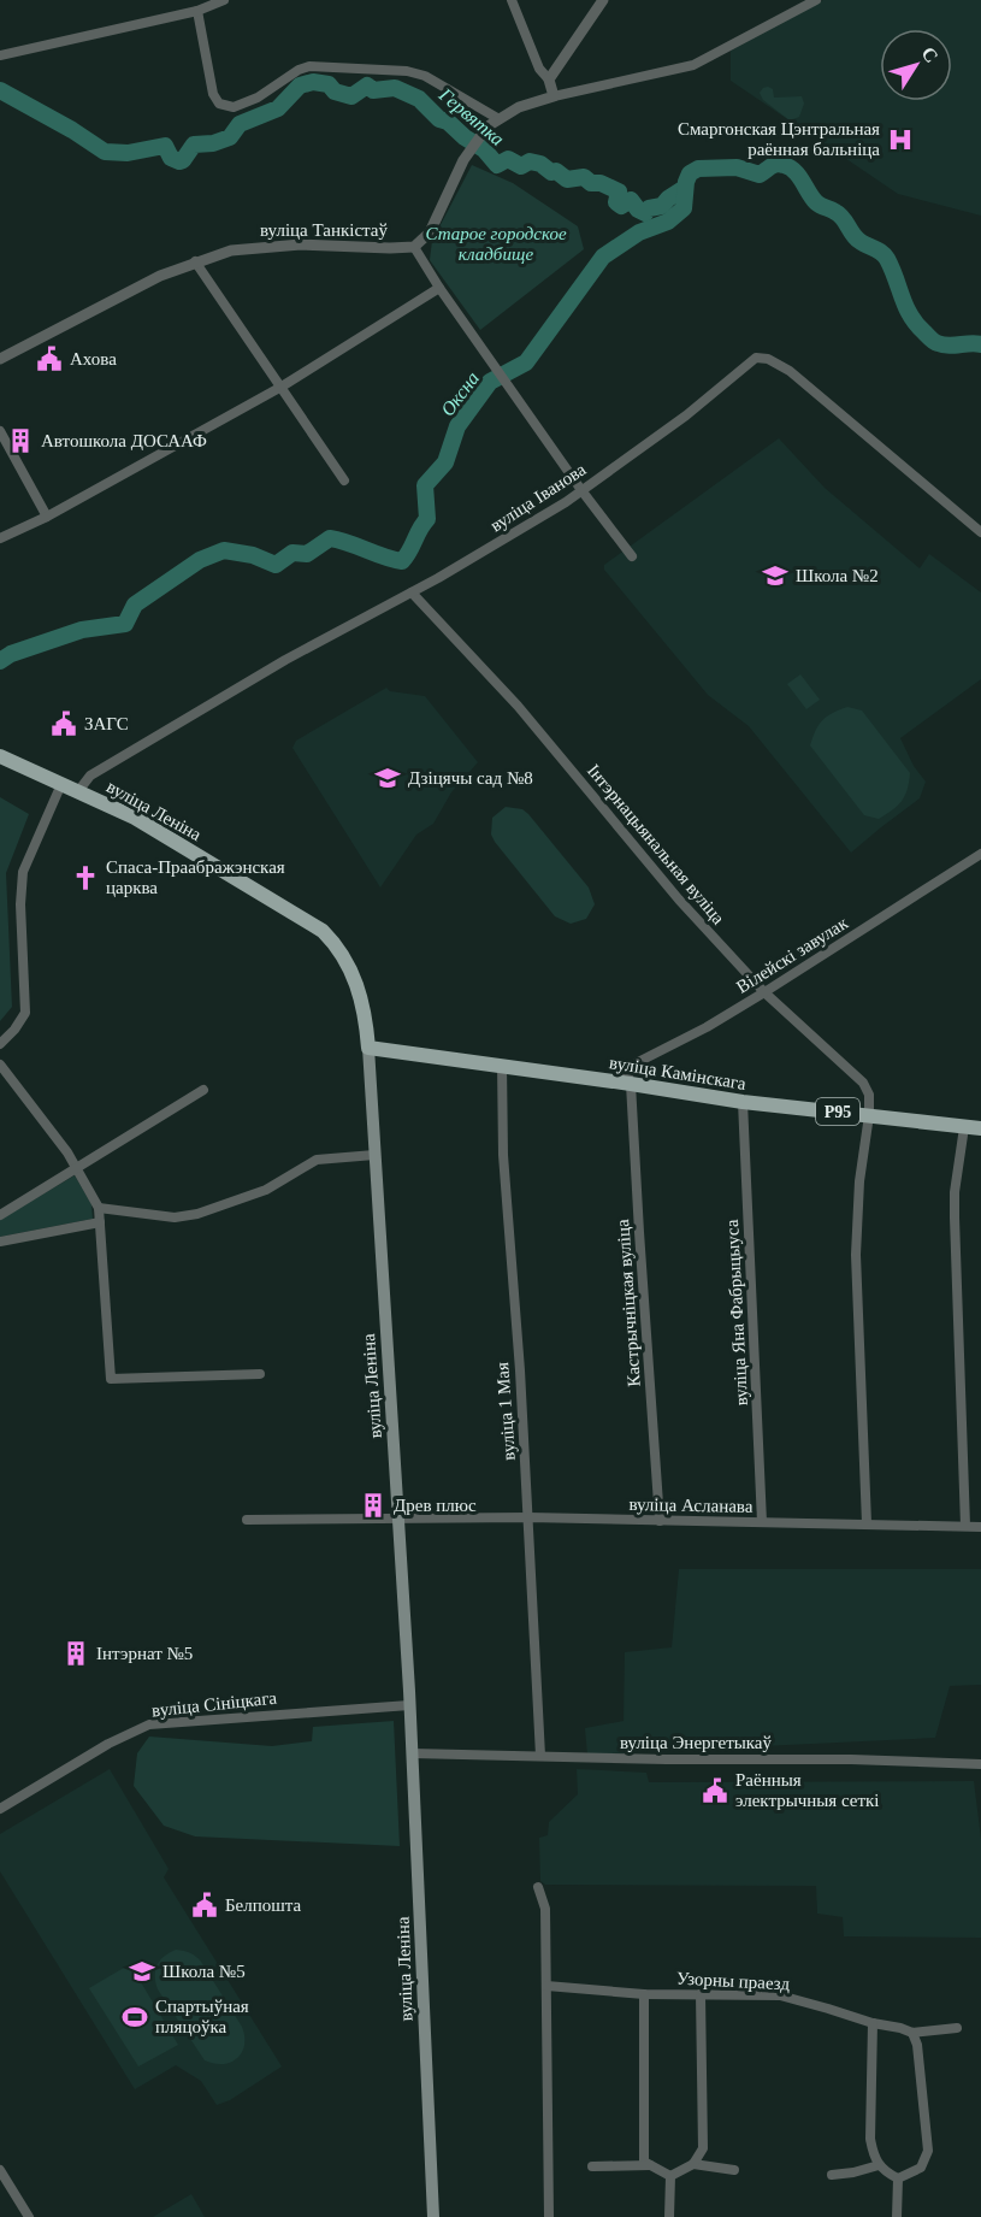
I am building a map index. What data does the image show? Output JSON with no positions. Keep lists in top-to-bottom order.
{
  "streets": {
    "main road": ["вуліца Леніна", "вуліца Камінскага", "Р95"],
    "street": [
      "вуліца Танкістаў",
      "вуліца Іванова",
      "Інтэрнацыянальная вуліца",
      "Вілейскі завулак",
      "Кастрычніцкая вуліца",
      "вуліца Яна Фабрыцыуса",
      "вуліца 1 Мая",
      "вуліца Асланава",
      "вуліца Сініцкага",
      "вуліца Энергетыкаў",
      "Узорны праезд"
    ]
  },
  "crossings": [
    ["вуліца Іванова", "вуліца Леніна"],
    ["вуліца Іванова", "Інтэрнацыянальная вуліца"],
    ["вуліца Леніна", "вуліца Камінскага"],
    ["вуліца Леніна", "вуліца Асланава"],
    ["вуліца Леніна", "вуліца Сініцкага"],
    ["вуліца Леніна", "вуліца Энергетыкаў"],
    ["Інтэрнацыянальная вуліца", "Вілейскі завулак"],
    ["Інтэрнацыянальная вуліца", "вуліца Камінскага"],
    ["Вілейскі завулак", "вуліца Камінскага"],
    ["Вілейскі завулак", "Кастрычніцкая вуліца"],
    ["вуліца Камінскага", "Кастрычніцкая вуліца"],
    ["вуліца Камінскага", "вуліца Яна Фабрыцыуса"],
    ["вуліца Камінскага", "вуліца 1 Мая"],
    ["Кастрычніцкая вуліца", "вуліца Асланава"],
    ["вуліца Яна Фабрыцыуса", "вуліца Асланава"],
    ["вуліца 1 Мая", "вуліца Асланава"],
    ["вуліца 1 Мая", "вуліца Энергетыкаў"]
  ],
  "water": ["Гервятка", "Оксна"],
  "parks": ["Старое городское кладбище"],
  "places": {
    "hospital": ["Смаргонская Цэнтральная раённая бальніца"],
    "public building": [
      "Ахова",
      "ЗАГС",
      "Раённыя электрычныя сеткі",
      "Белпошта"
    ],
    "building": ["Автошкола ДОСААФ", "Древ плюс", "Інтэрнат №5"],
    "school or university": ["Школа №2", "Дзіцячы сад №8", "Школа №5"],
    "church": ["Спаса-Праабражэнская царква"],
    "sports": ["Спартыўная пляцоўка"]
  },
  "north": "top right"
}
